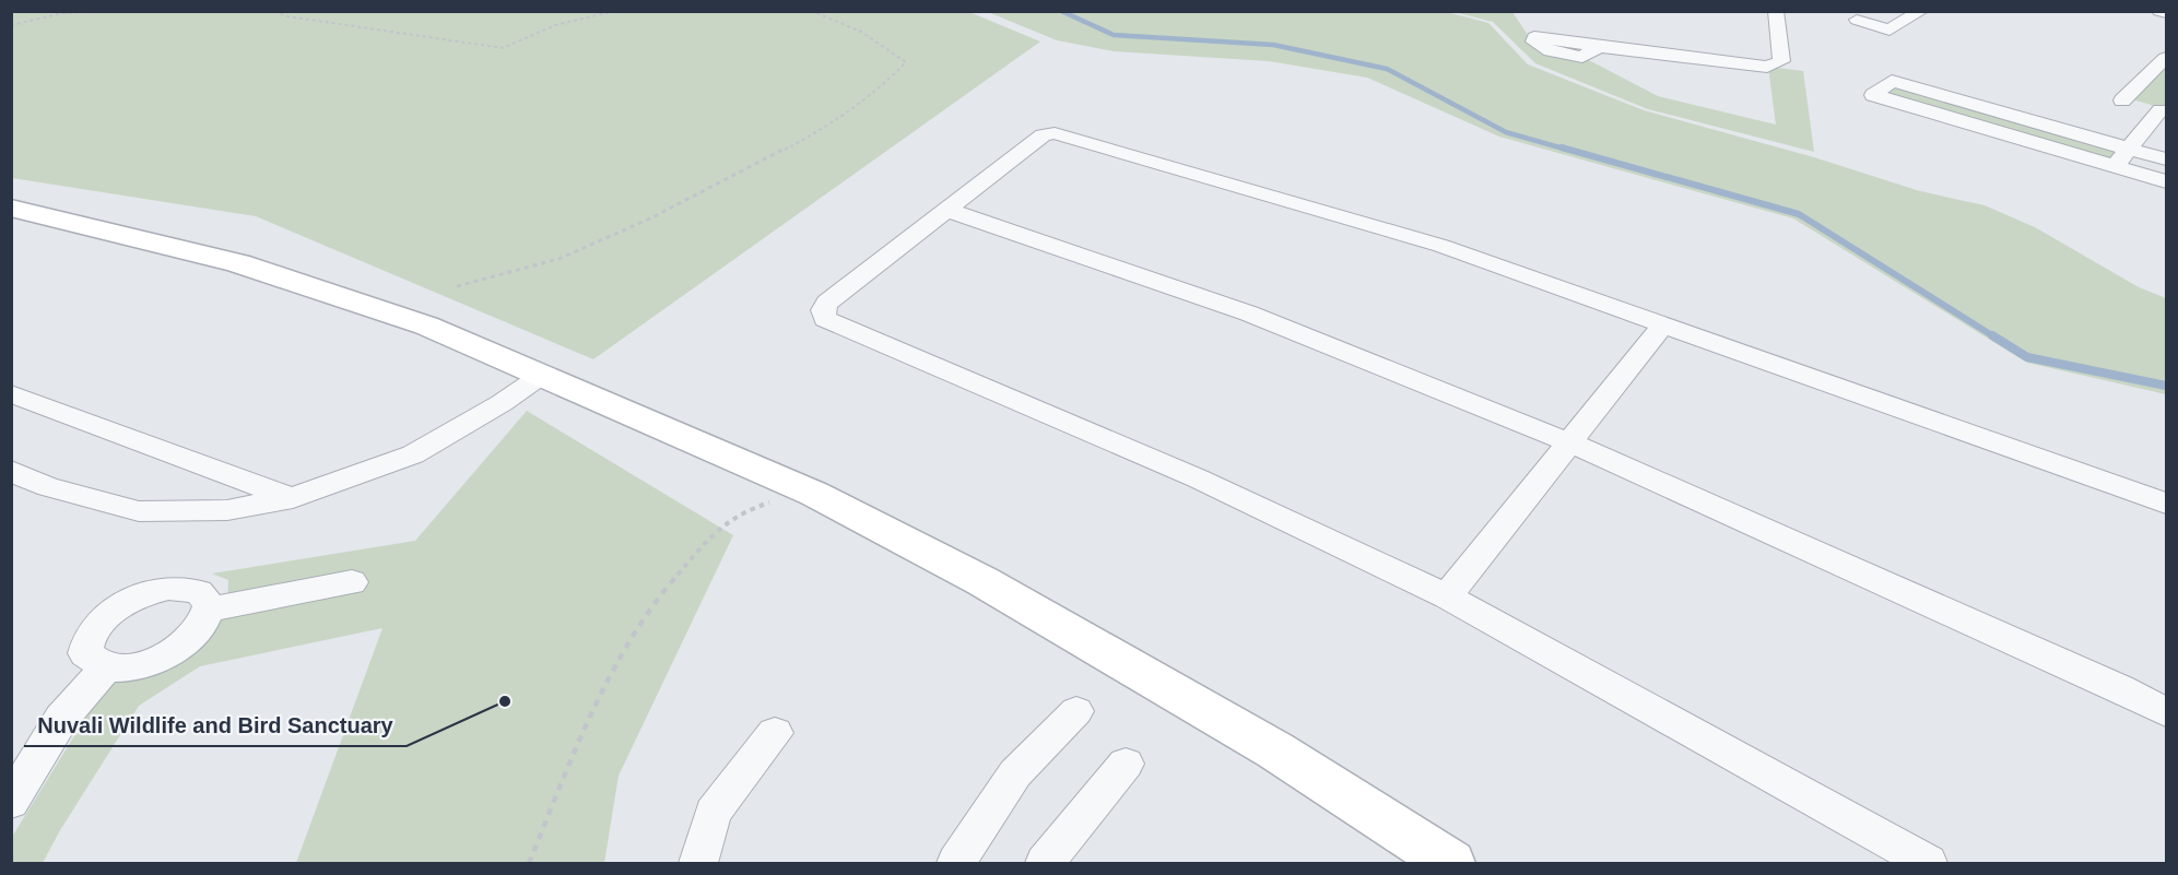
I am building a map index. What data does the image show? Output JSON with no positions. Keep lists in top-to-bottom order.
{
  "places": ["Nuvali Wildlife and Bird Sanctuary"]
}
